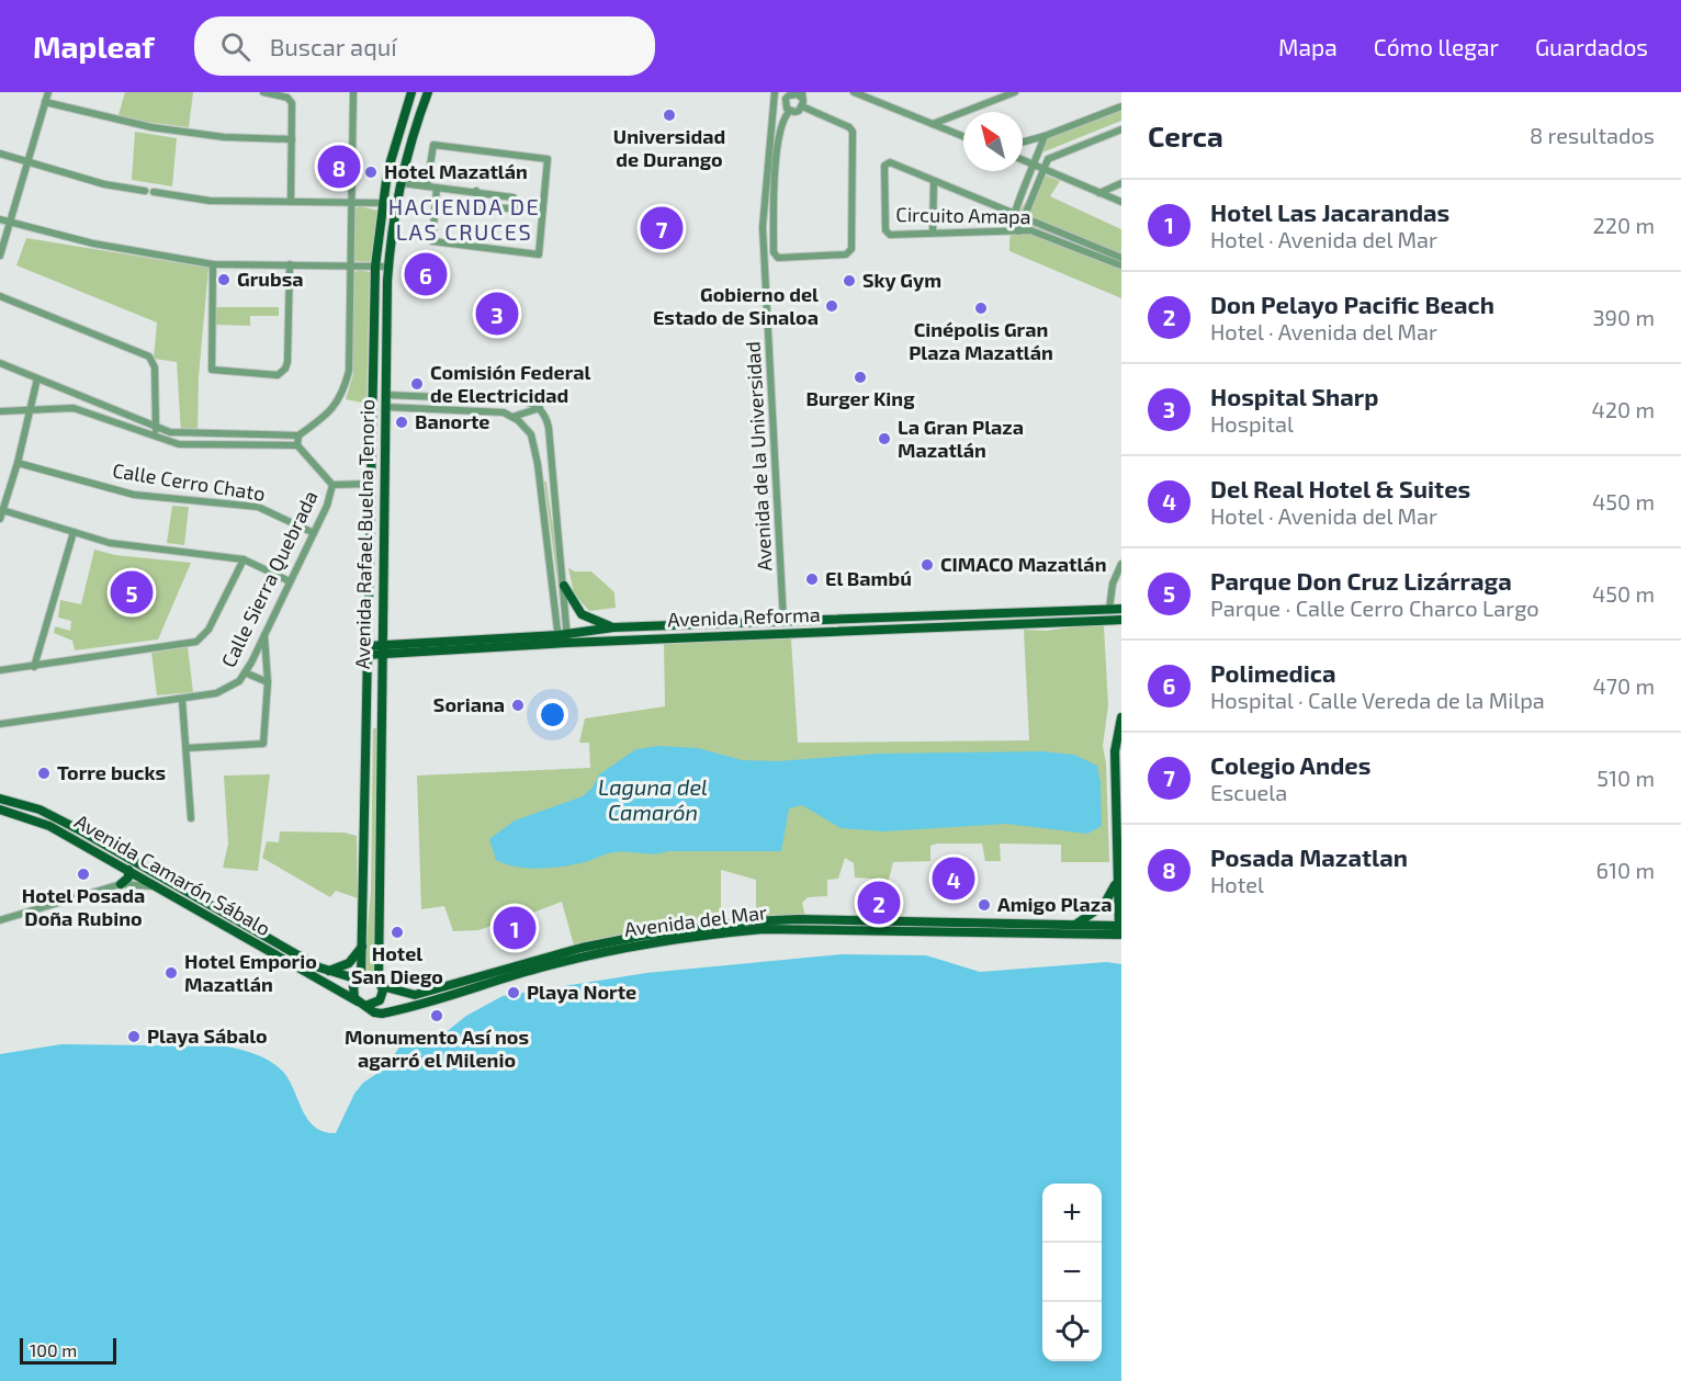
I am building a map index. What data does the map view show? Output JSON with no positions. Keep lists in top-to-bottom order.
{
  "streets": {
    "main road": [
      "Avenida Rafael Buelna Tenorio",
      "Avenida Reforma",
      "Avenida Camarón Sábalo",
      "Avenida del Mar"
    ],
    "street": [
      "Circuito Amapa",
      "Avenida de la Universidad",
      "Calle Cerro Chato",
      "Calle Sierra Quebrada"
    ]
  },
  "crossings": [
    ["Avenida de la Universidad", "Avenida Reforma"],
    ["Calle Cerro Chato", "Calle Sierra Quebrada"],
    ["Avenida Rafael Buelna Tenorio", "Avenida Reforma"],
    ["Avenida Rafael Buelna Tenorio", "Avenida Camarón Sábalo"],
    ["Avenida Rafael Buelna Tenorio", "Avenida del Mar"],
    ["Avenida Camarón Sábalo", "Avenida del Mar"]
  ],
  "districts": ["HACIENDA DE LAS CRUCES"],
  "water": ["Laguna del Camarón"],
  "places": [
    "Universidad de Durango",
    "Hotel Mazatlán",
    "Grubsa",
    "Sky Gym",
    "Gobierno del Estado de Sinaloa",
    "Cinépolis Gran Plaza Mazatlán",
    "Burger King",
    "Comisión Federal de Electricidad",
    "Banorte",
    "La Gran Plaza Mazatlán",
    "CIMACO Mazatlán",
    "El Bambú",
    "Soriana",
    "Torre bucks",
    "Hotel Posada Doña Rubino",
    "Amigo Plaza",
    "Hotel San Diego",
    "Hotel Emporio Mazatlán",
    "Playa Norte",
    "Monumento Así nos agarró el Milenio",
    "Playa Sábalo"
  ],
  "scale_bar": "100 m",
  "north": "top left",
  "page": {
    "header": "Mapleaf",
    "search": "Buscar aquí",
    "nav": ["Mapa", "Cómo llegar", "Guardados"],
    "heading": ["Cerca", "8 resultados"],
    "pins": [
      "8",
      "7",
      "6",
      "3",
      "5",
      "4",
      "2",
      "1"
    ],
    "list": [
      {
        "mark": "1",
        "name": "Hotel Las Jacarandas",
        "note": "Hotel · Avenida del Mar",
        "value": "220 m"
      },
      {
        "mark": "2",
        "name": "Don Pelayo Pacific Beach",
        "note": "Hotel · Avenida del Mar",
        "value": "390 m"
      },
      {
        "mark": "3",
        "name": "Hospital Sharp",
        "note": "Hospital",
        "value": "420 m"
      },
      {
        "mark": "4",
        "name": "Del Real Hotel & Suites",
        "note": "Hotel · Avenida del Mar",
        "value": "450 m"
      },
      {
        "mark": "5",
        "name": "Parque Don Cruz Lizárraga",
        "note": "Parque · Calle Cerro Charco Largo",
        "value": "450 m"
      },
      {
        "mark": "6",
        "name": "Polimedica",
        "note": "Hospital · Calle Vereda de la Milpa",
        "value": "470 m"
      },
      {
        "mark": "7",
        "name": "Colegio Andes",
        "note": "Escuela",
        "value": "510 m"
      },
      {
        "mark": "8",
        "name": "Posada Mazatlan",
        "note": "Hotel",
        "value": "610 m"
      }
    ],
    "map_buttons": ["+", "−"],
    "scale": "100 m"
  }
}
